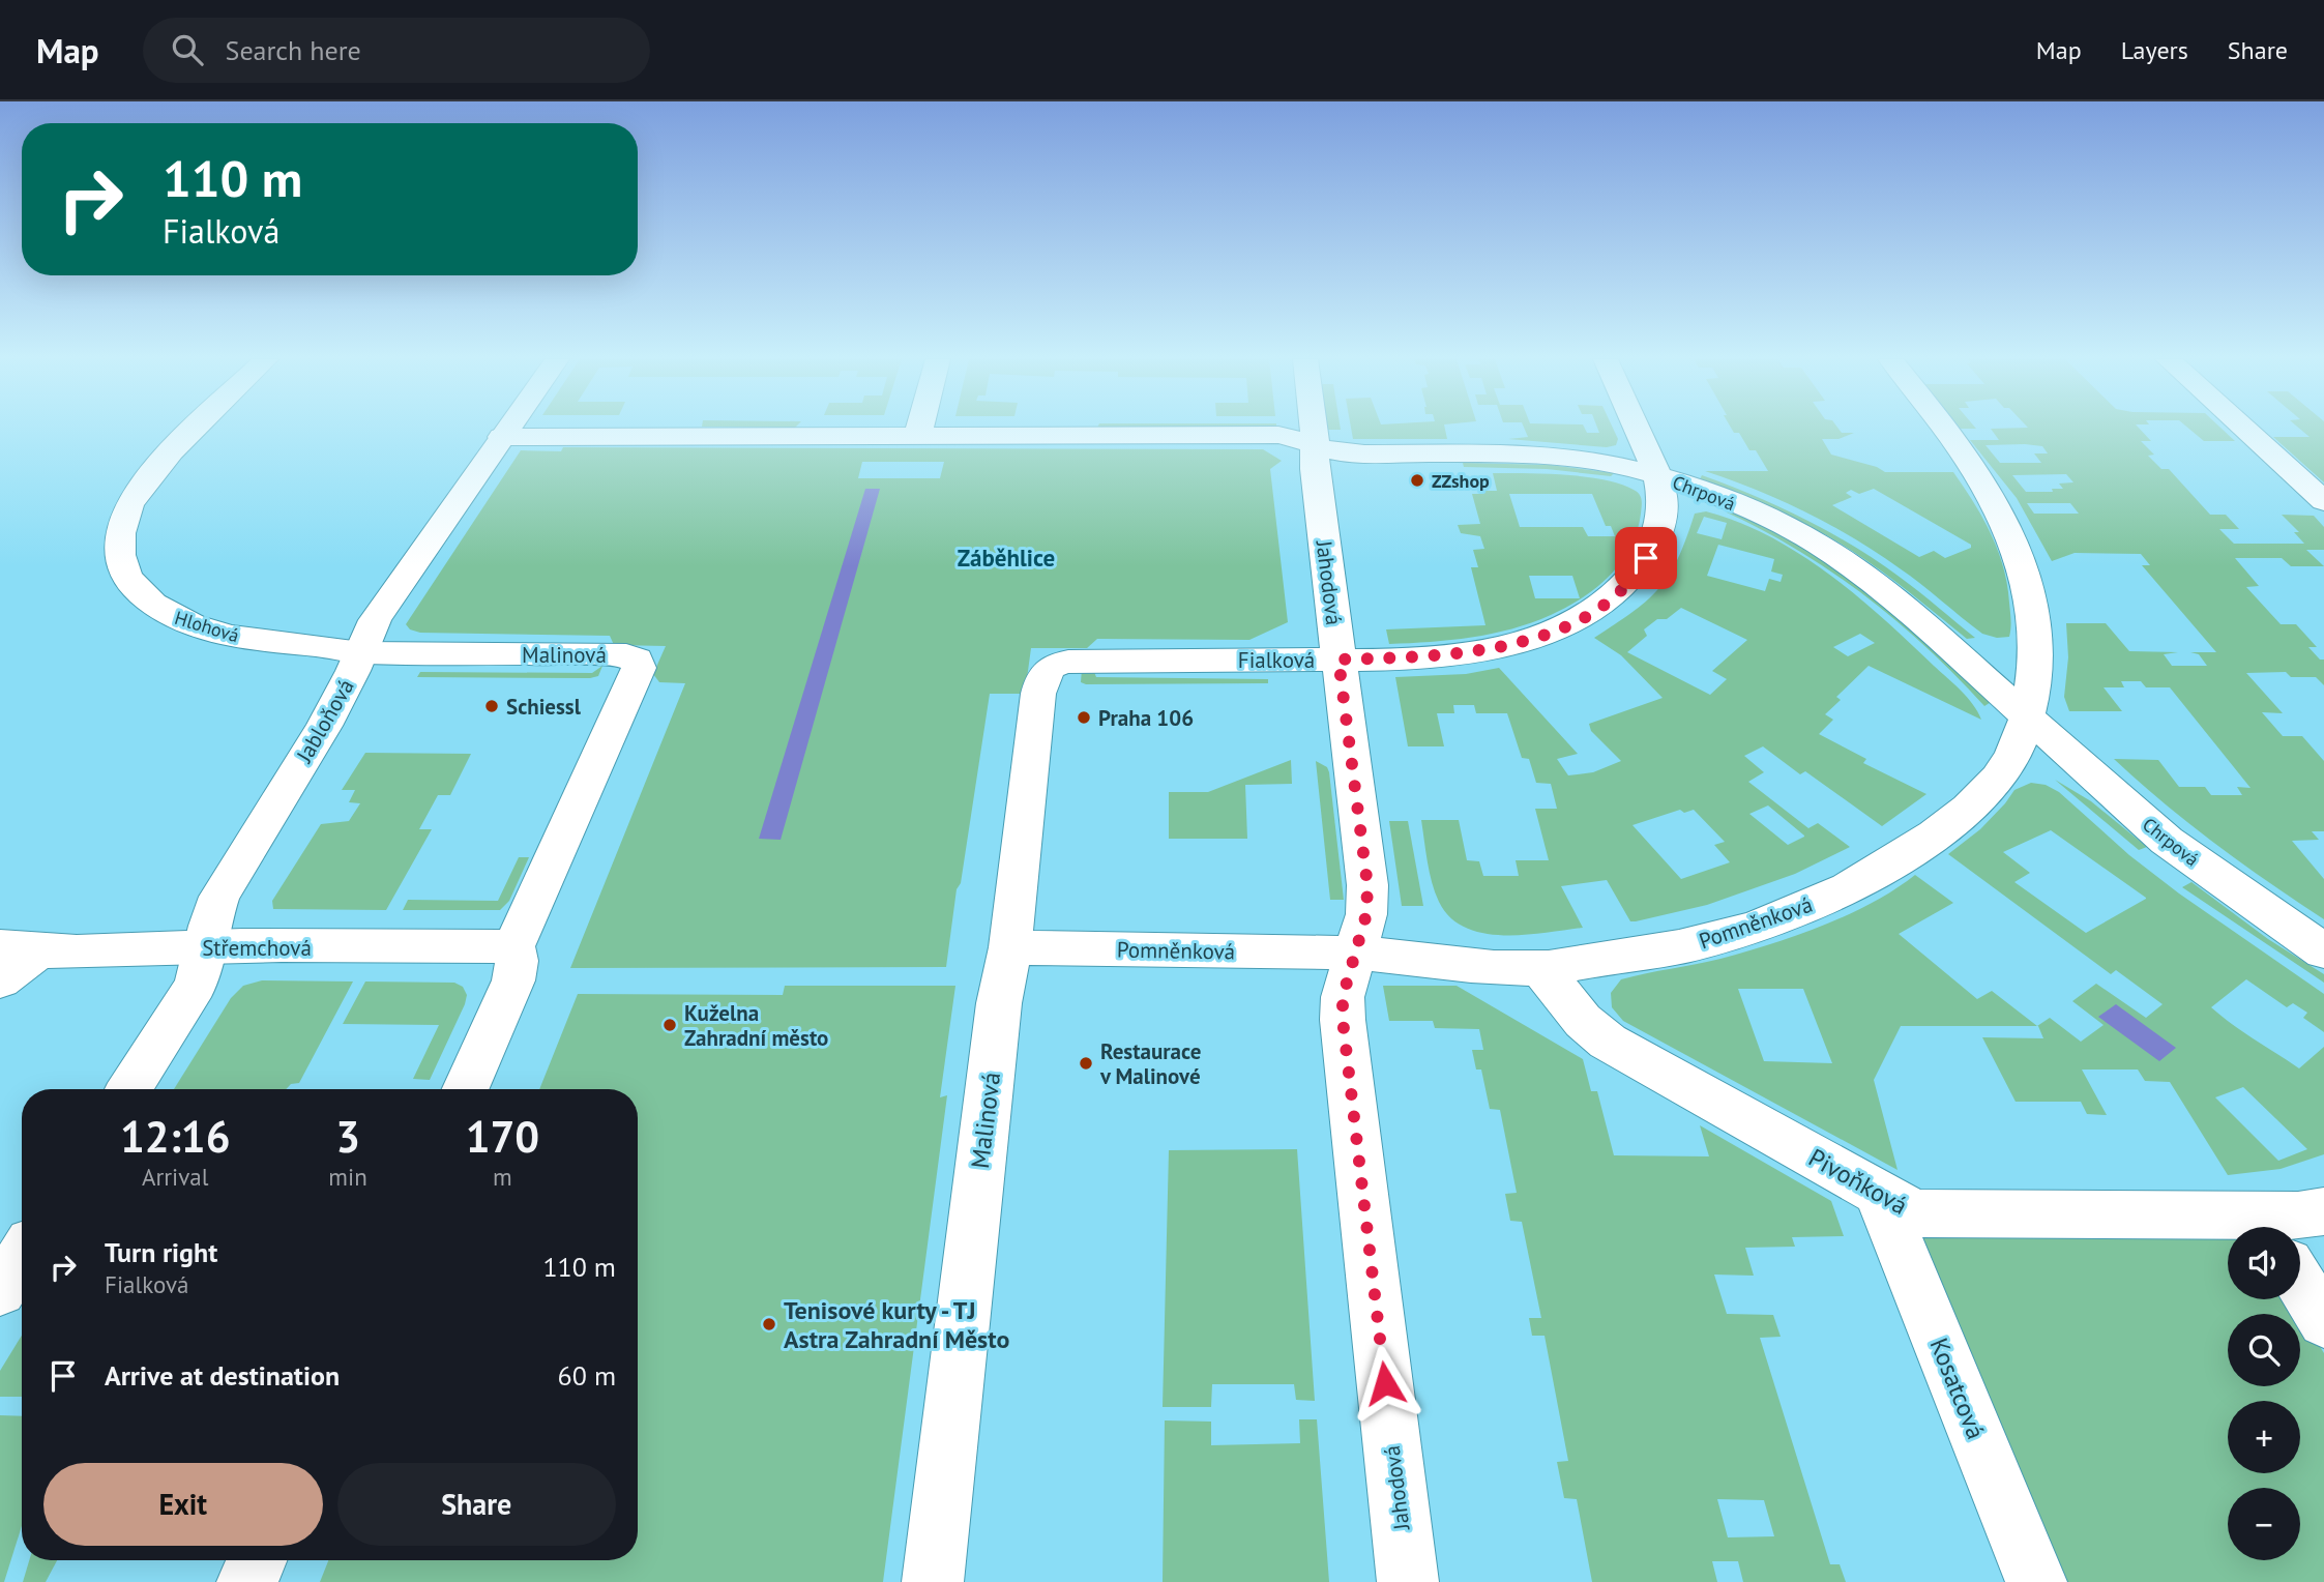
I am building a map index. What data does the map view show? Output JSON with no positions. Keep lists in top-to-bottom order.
{
  "streets": {
    "street": [
      "Chrpová",
      "Jahodová",
      "Hlohová",
      "Malinová",
      "Fialková",
      "Jabloňová",
      "Pomněnková",
      "Střemchová",
      "Pivoňková",
      "Kosatcová"
    ]
  },
  "crossings": [
    ["Chrpová", "Jahodová"],
    ["Chrpová", "Fialková"],
    ["Chrpová", "Jabloňová"],
    ["Chrpová", "Pomněnková"],
    ["Jahodová", "Fialková"],
    ["Jahodová", "Pomněnková"],
    ["Hlohová", "Malinová"],
    ["Hlohová", "Jabloňová"],
    ["Malinová", "Fialková"],
    ["Malinová", "Jabloňová"],
    ["Malinová", "Pomněnková"],
    ["Malinová", "Střemchová"],
    ["Jabloňová", "Střemchová"],
    ["Pomněnková", "Pivoňková"],
    ["Pivoňková", "Kosatcová"]
  ],
  "districts": ["Záběhlice"],
  "places": [
    "ZZshop",
    "Schiessl",
    "Praha 106",
    "Kuželna Zahradní město",
    "Restaurace v Malinové",
    "Tenisové kurty - TJ Astra Zahradní Město"
  ],
  "page": {
    "header": "Map",
    "search": "Search here",
    "nav": ["Map", "Layers", "Share"],
    "turn": ["110 m", "Fialková"],
    "eta": [
      "12:16",
      "Arrival",
      "3",
      "min",
      "170",
      "m"
    ],
    "list": [
      {
        "name": "Turn right",
        "note": "Fialková",
        "value": "110 m"
      },
      {
        "name": "Arrive at destination",
        "value": "60 m"
      }
    ],
    "map_buttons": ["+", "−"],
    "buttons": ["Exit", "Share"]
  }
}
